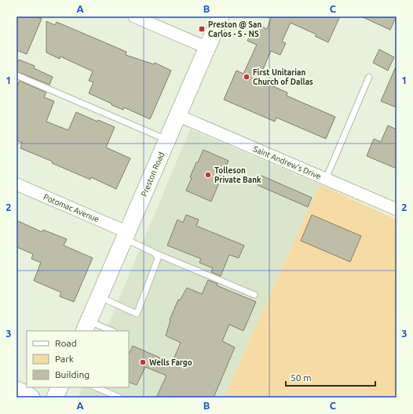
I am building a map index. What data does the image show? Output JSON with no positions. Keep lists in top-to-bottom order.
{
  "streets": {
    "main road": ["Preston Road"],
    "street": ["Saint Andrew's Drive", "Potomac Avenue"]
  },
  "crossings": [
    ["Saint Andrew's Drive", "Preston Road"],
    ["Preston Road", "Potomac Avenue"]
  ],
  "places": {
    "transit": ["Preston @ San Carlos - S - NS"],
    "other": ["First Unitarian Church of Dallas", "Tolleson Private Bank", "Wells Fargo"]
  },
  "legend": ["Road", "Park", "Building"],
  "scale_bar": "50 m",
  "grid": {
    "columns": ["A", "B", "C"],
    "rows": ["1", "2", "3"]
  }
}
